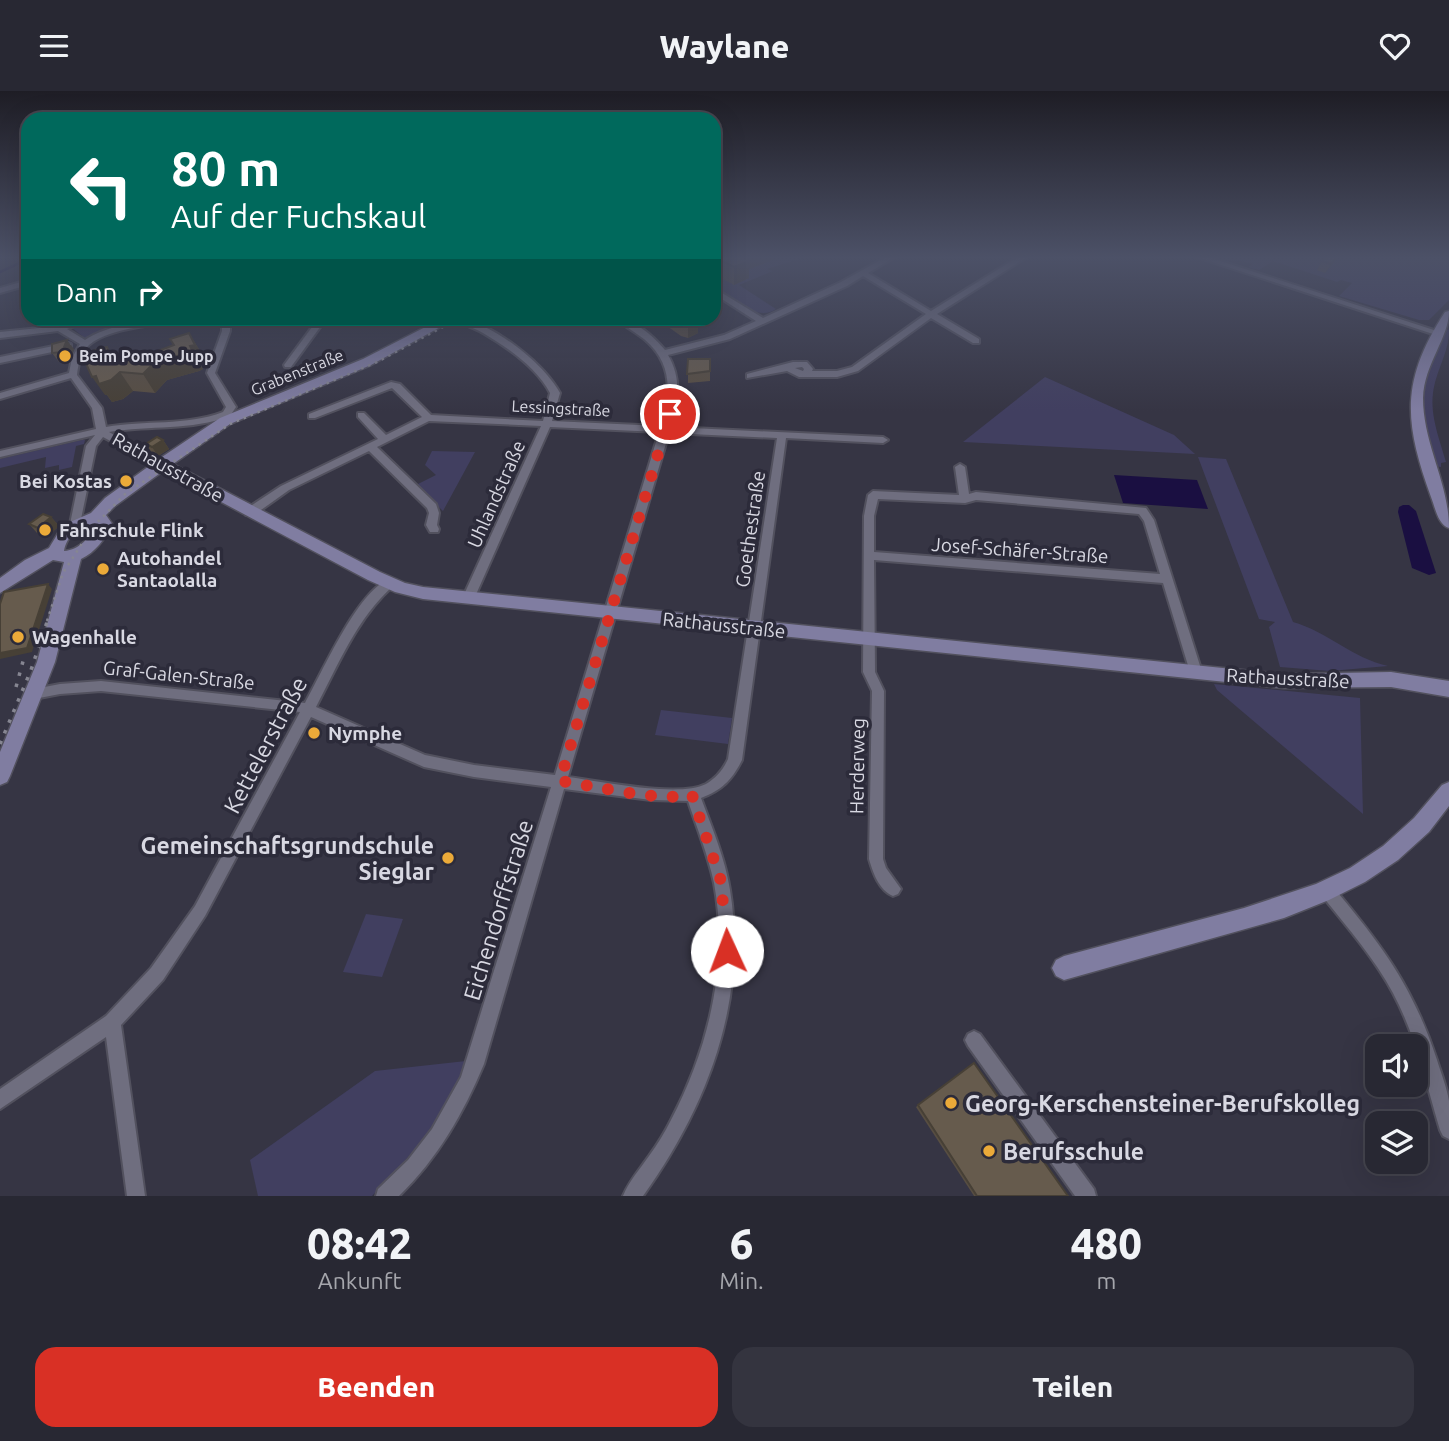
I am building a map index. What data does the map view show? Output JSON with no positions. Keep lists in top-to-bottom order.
{
  "streets": {
    "street": [
      "Grabenstraße",
      "Lessingstraße",
      "Rathausstraße",
      "Uhlandstraße",
      "Goethestraße",
      "Josef-Schäfer-Straße",
      "Graf-Galen-Straße",
      "Kettelerstraße",
      "Herderweg",
      "Eichendorffstraße"
    ]
  },
  "crossings": [
    ["Grabenstraße", "Rathausstraße"],
    ["Lessingstraße", "Rathausstraße"],
    ["Lessingstraße", "Uhlandstraße"],
    ["Lessingstraße", "Goethestraße"],
    ["Lessingstraße", "Eichendorffstraße"],
    ["Rathausstraße", "Uhlandstraße"],
    ["Rathausstraße", "Goethestraße"],
    ["Rathausstraße", "Kettelerstraße"],
    ["Rathausstraße", "Herderweg"],
    ["Rathausstraße", "Eichendorffstraße"],
    ["Goethestraße", "Graf-Galen-Straße"],
    ["Josef-Schäfer-Straße", "Herderweg"],
    ["Graf-Galen-Straße", "Kettelerstraße"],
    ["Graf-Galen-Straße", "Eichendorffstraße"]
  ],
  "places": [
    "Beim Pompe Jupp",
    "Bei Kostas",
    "Fahrschule Flink",
    "Autohandel Santaolalla",
    "Wagenhalle",
    "Nymphe",
    "Gemeinschaftsgrundschule Sieglar",
    "Georg-Kerschensteiner-Berufskolleg",
    "Berufsschule"
  ],
  "page": {
    "header": "Waylane",
    "turn": ["80 m", "Auf der Fuchskaul"],
    "then": "Dann",
    "eta": [
      "08:42",
      "Ankunft",
      "6",
      "Min.",
      "480",
      "m"
    ],
    "buttons": ["Beenden", "Teilen"]
  }
}
